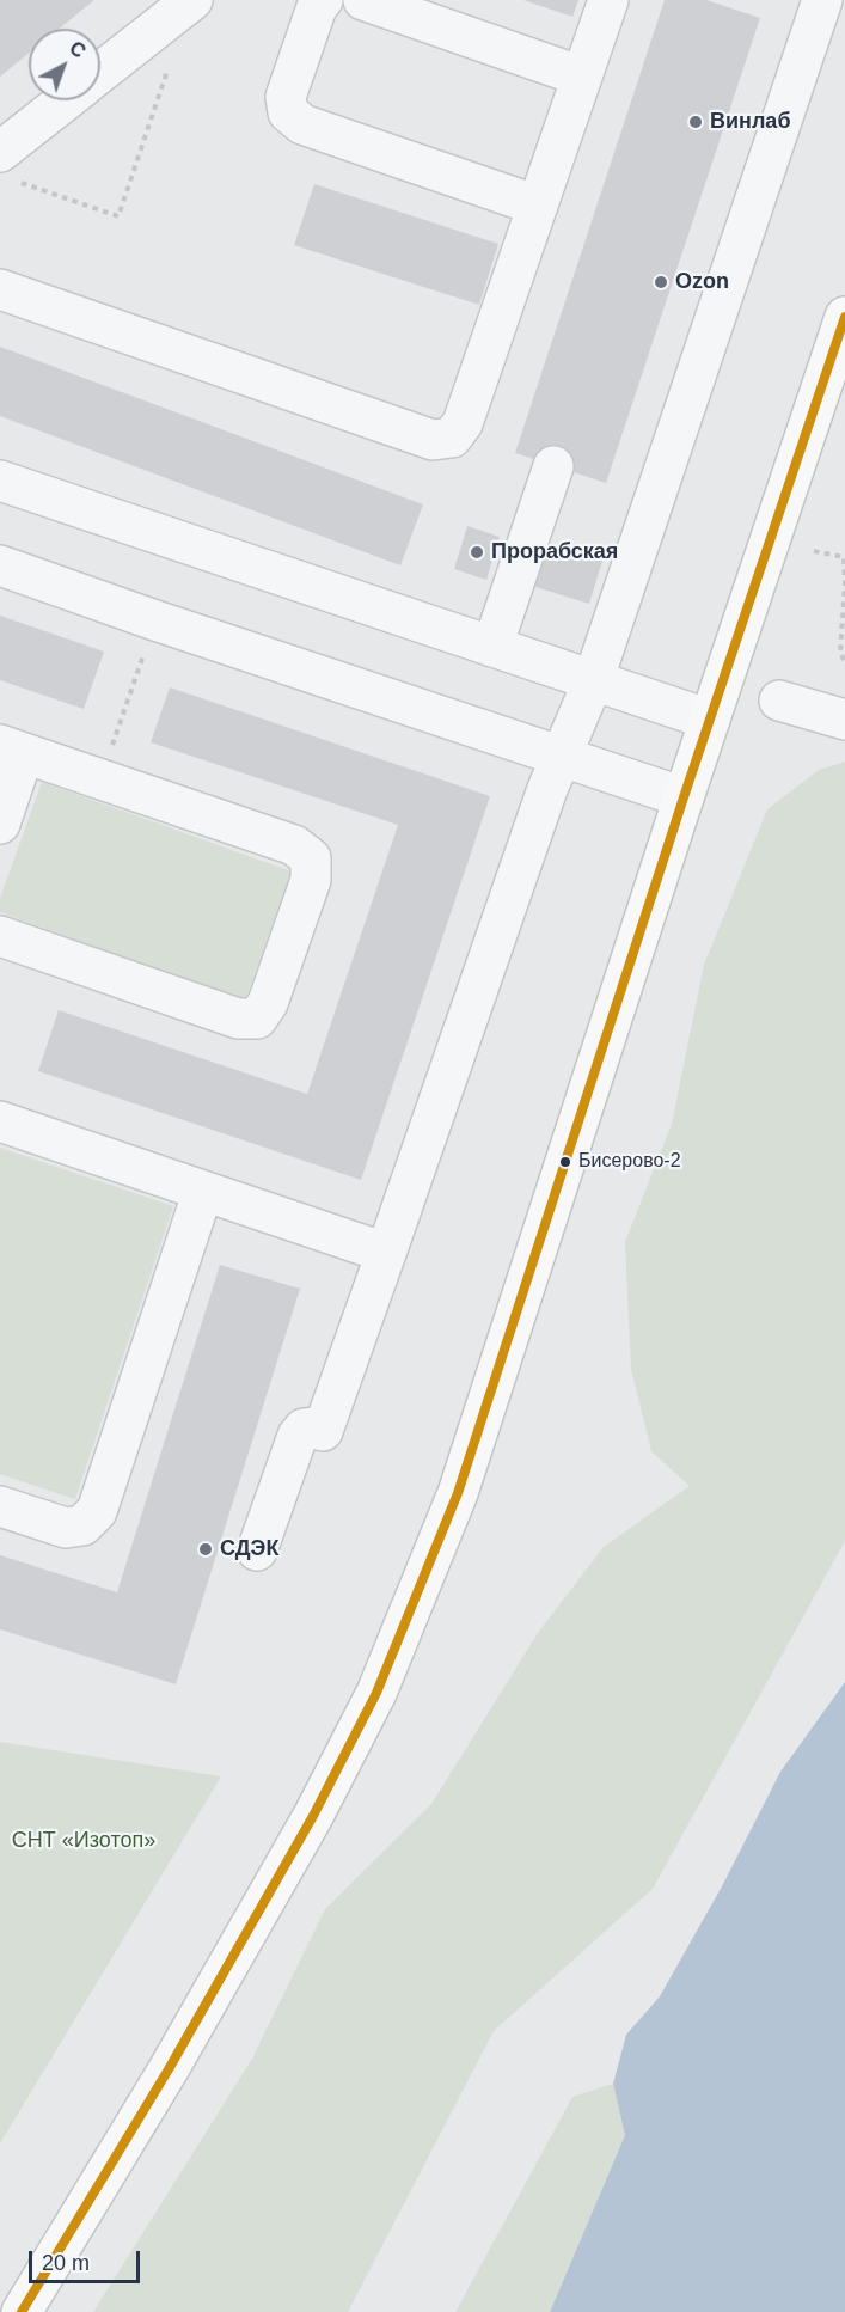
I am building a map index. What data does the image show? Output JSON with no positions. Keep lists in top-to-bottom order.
{
  "parks": ["СНТ «Изотоп»"],
  "places": [
    "Винлаб",
    "Ozon",
    "Прорабская",
    "Бисерово-2",
    "СДЭК"
  ],
  "scale_bar": "20 m",
  "north": "top right"
}
